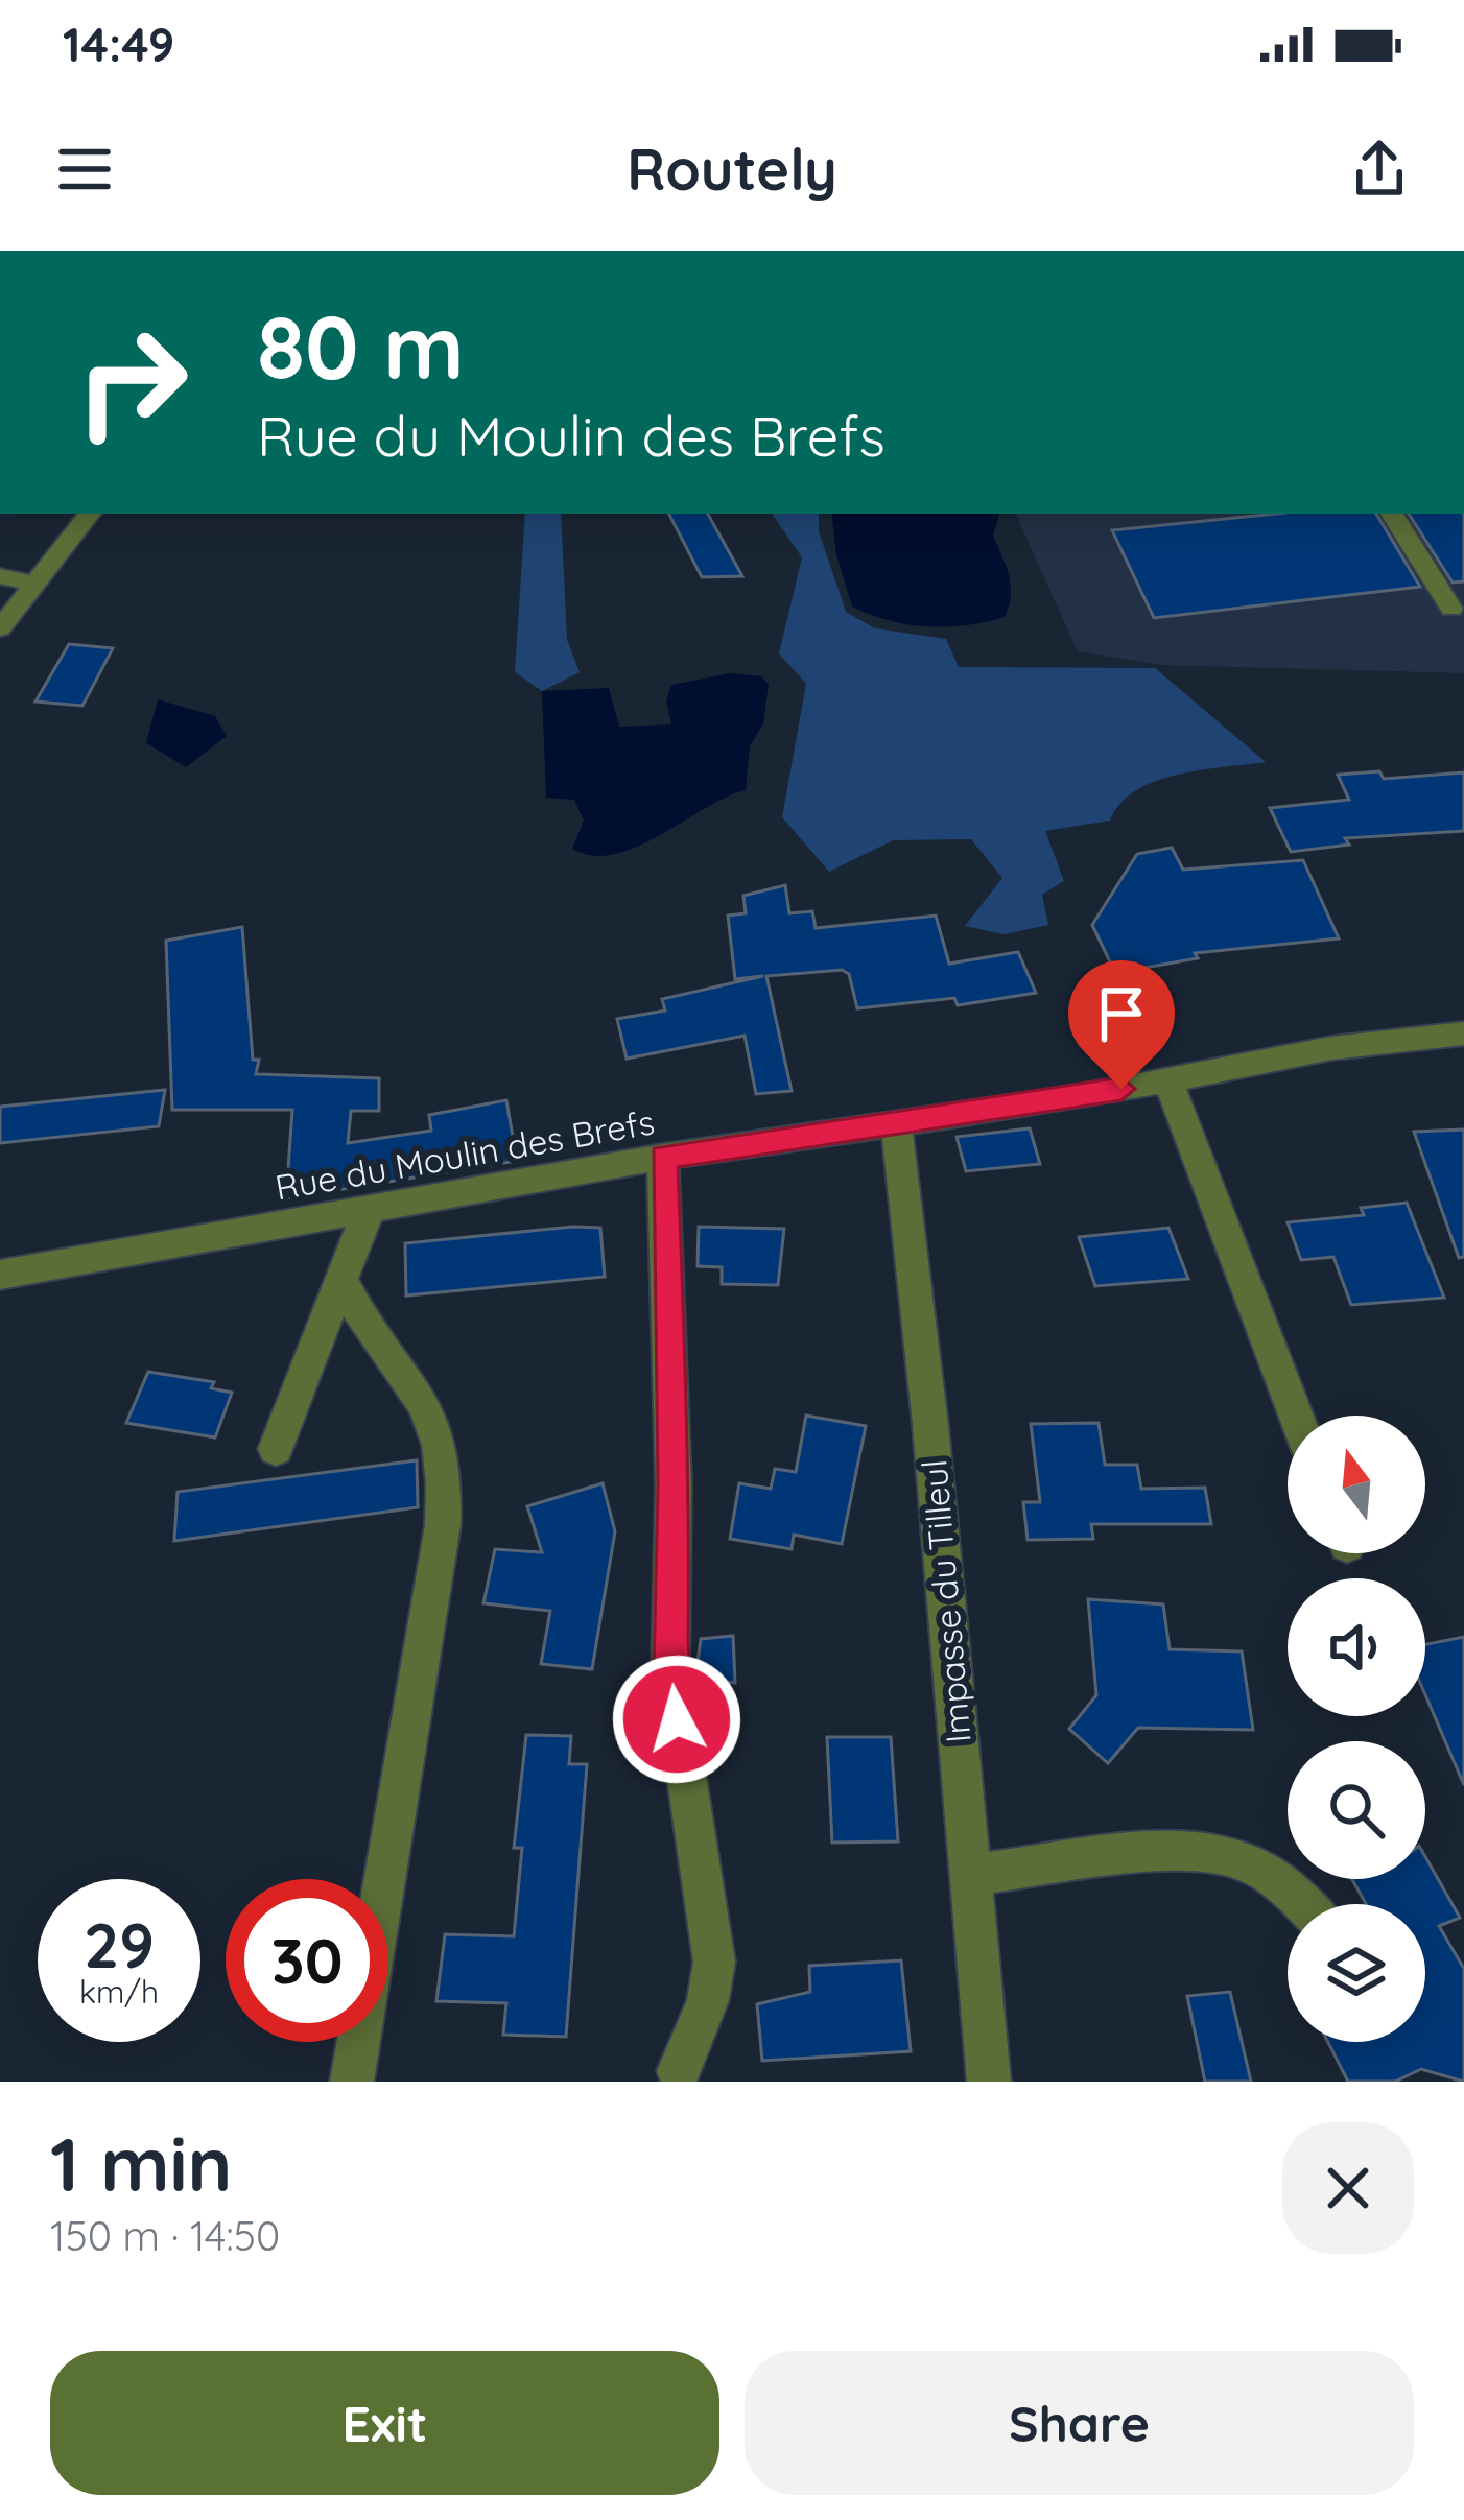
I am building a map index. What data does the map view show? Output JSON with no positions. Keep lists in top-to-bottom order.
{
  "streets": {
    "street": ["Rue du Moulin des Brefs", "Impasse du Tilleul"]
  },
  "crossings": [
    ["Rue du Moulin des Brefs", "Impasse du Tilleul"]
  ],
  "north": "top",
  "page": {
    "status": "14:49",
    "header": "Routely",
    "turn": ["80 m", "Rue du Moulin des Brefs"],
    "speed": "29 km/h",
    "limit": "30",
    "heading": ["1 min", "150 m · 14:50"],
    "buttons": ["Exit", "Share"]
  }
}
